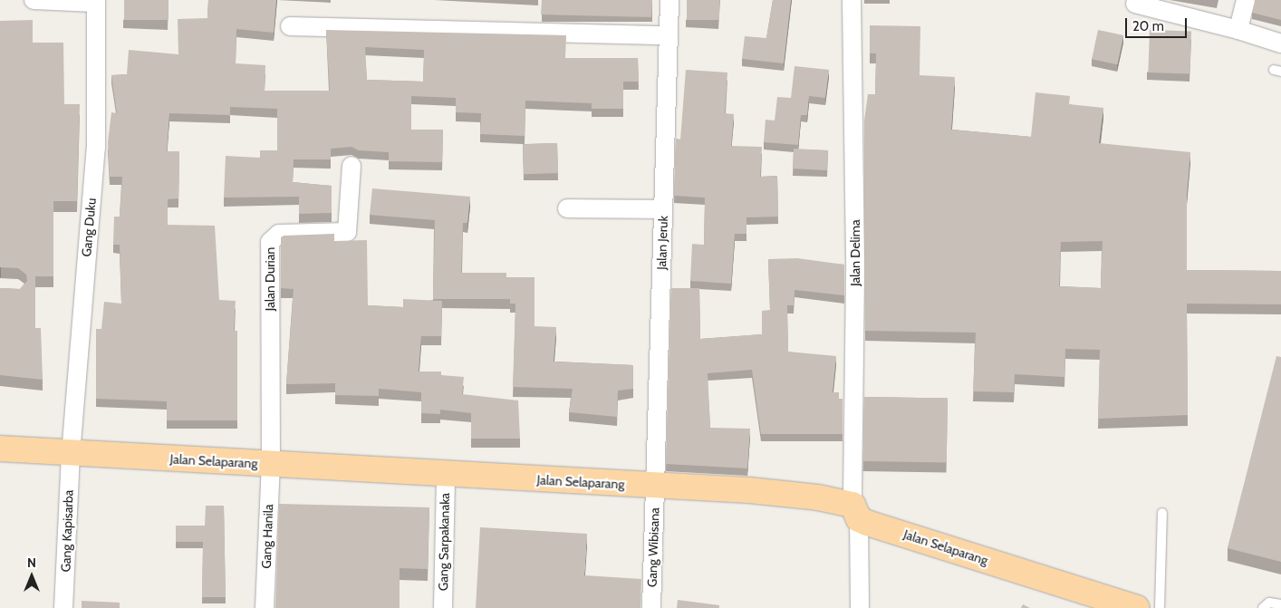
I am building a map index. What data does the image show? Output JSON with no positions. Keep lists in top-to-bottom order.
{
  "streets": {
    "main road": ["Jalan Selaparang"],
    "street": [
      "Gang Duku",
      "Jalan Jeruk",
      "Jalan Delima",
      "Jalan Durian",
      "Gang Kapisarba",
      "Gang Hanila",
      "Gang Sarpakanaka",
      "Gang Wibisana"
    ]
  },
  "crossings": [
    ["Gang Duku", "Jalan Selaparang"],
    ["Gang Duku", "Gang Kapisarba"],
    ["Jalan Jeruk", "Jalan Selaparang"],
    ["Jalan Jeruk", "Gang Wibisana"],
    ["Jalan Delima", "Jalan Selaparang"],
    ["Jalan Durian", "Jalan Selaparang"],
    ["Jalan Durian", "Gang Hanila"],
    ["Jalan Selaparang", "Gang Kapisarba"],
    ["Jalan Selaparang", "Gang Hanila"],
    ["Jalan Selaparang", "Gang Sarpakanaka"],
    ["Jalan Selaparang", "Gang Wibisana"]
  ],
  "scale_bar": "20 m",
  "north": "top"
}
